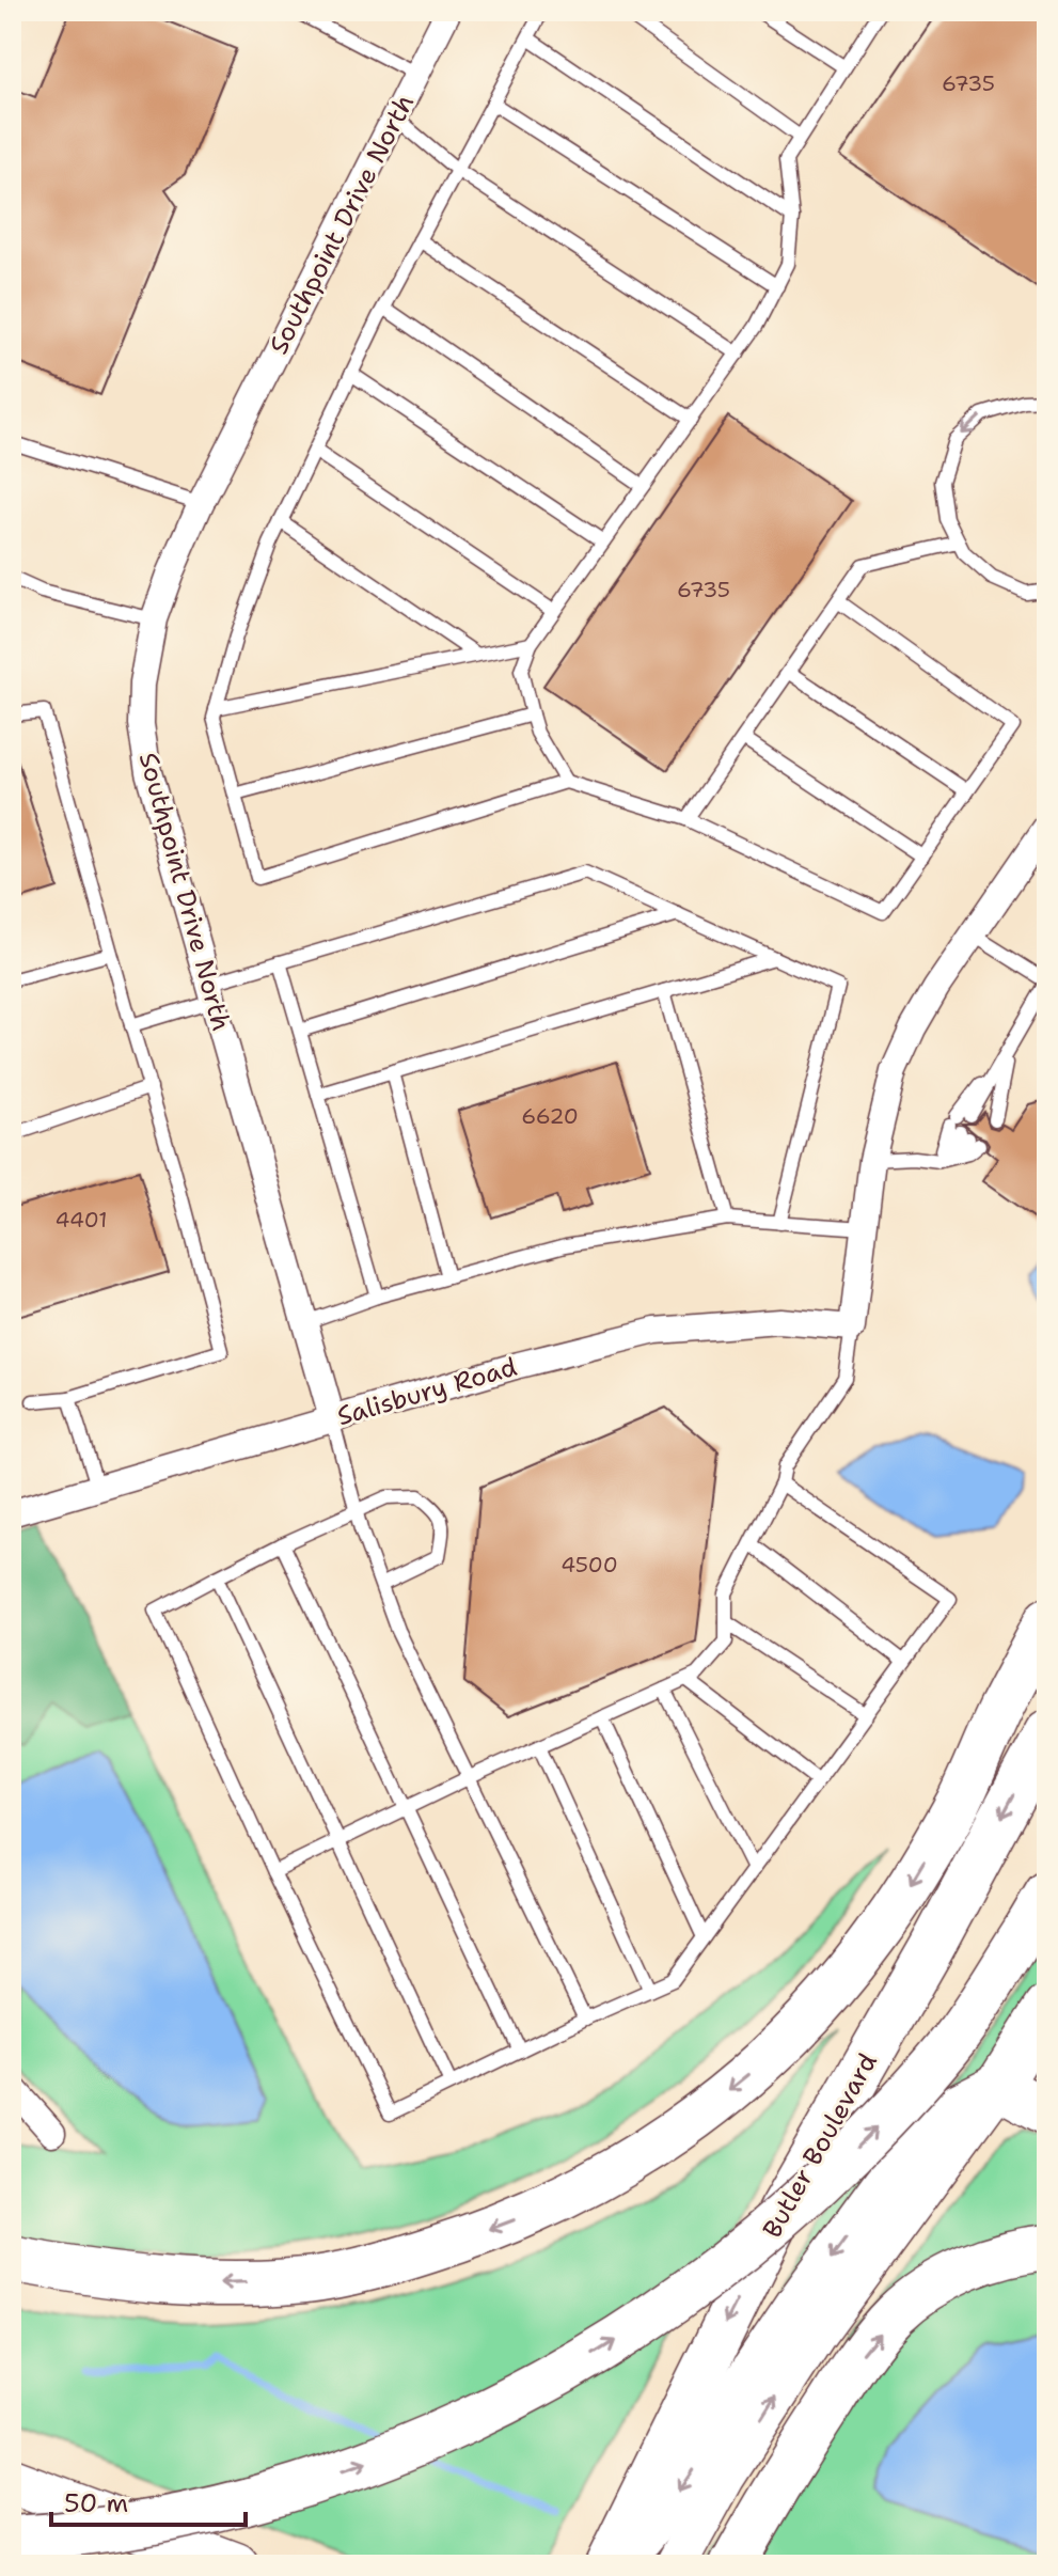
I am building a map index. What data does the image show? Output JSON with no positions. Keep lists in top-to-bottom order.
{
  "streets": {
    "highway": ["Butler Boulevard"],
    "street": ["Southpoint Drive North", "Salisbury Road"]
  },
  "crossings": [
    ["Southpoint Drive North", "Salisbury Road"]
  ],
  "house_numbers": [
    "6735",
    "6735",
    "6620",
    "4401",
    "4500"
  ],
  "scale_bar": "50 m"
}
